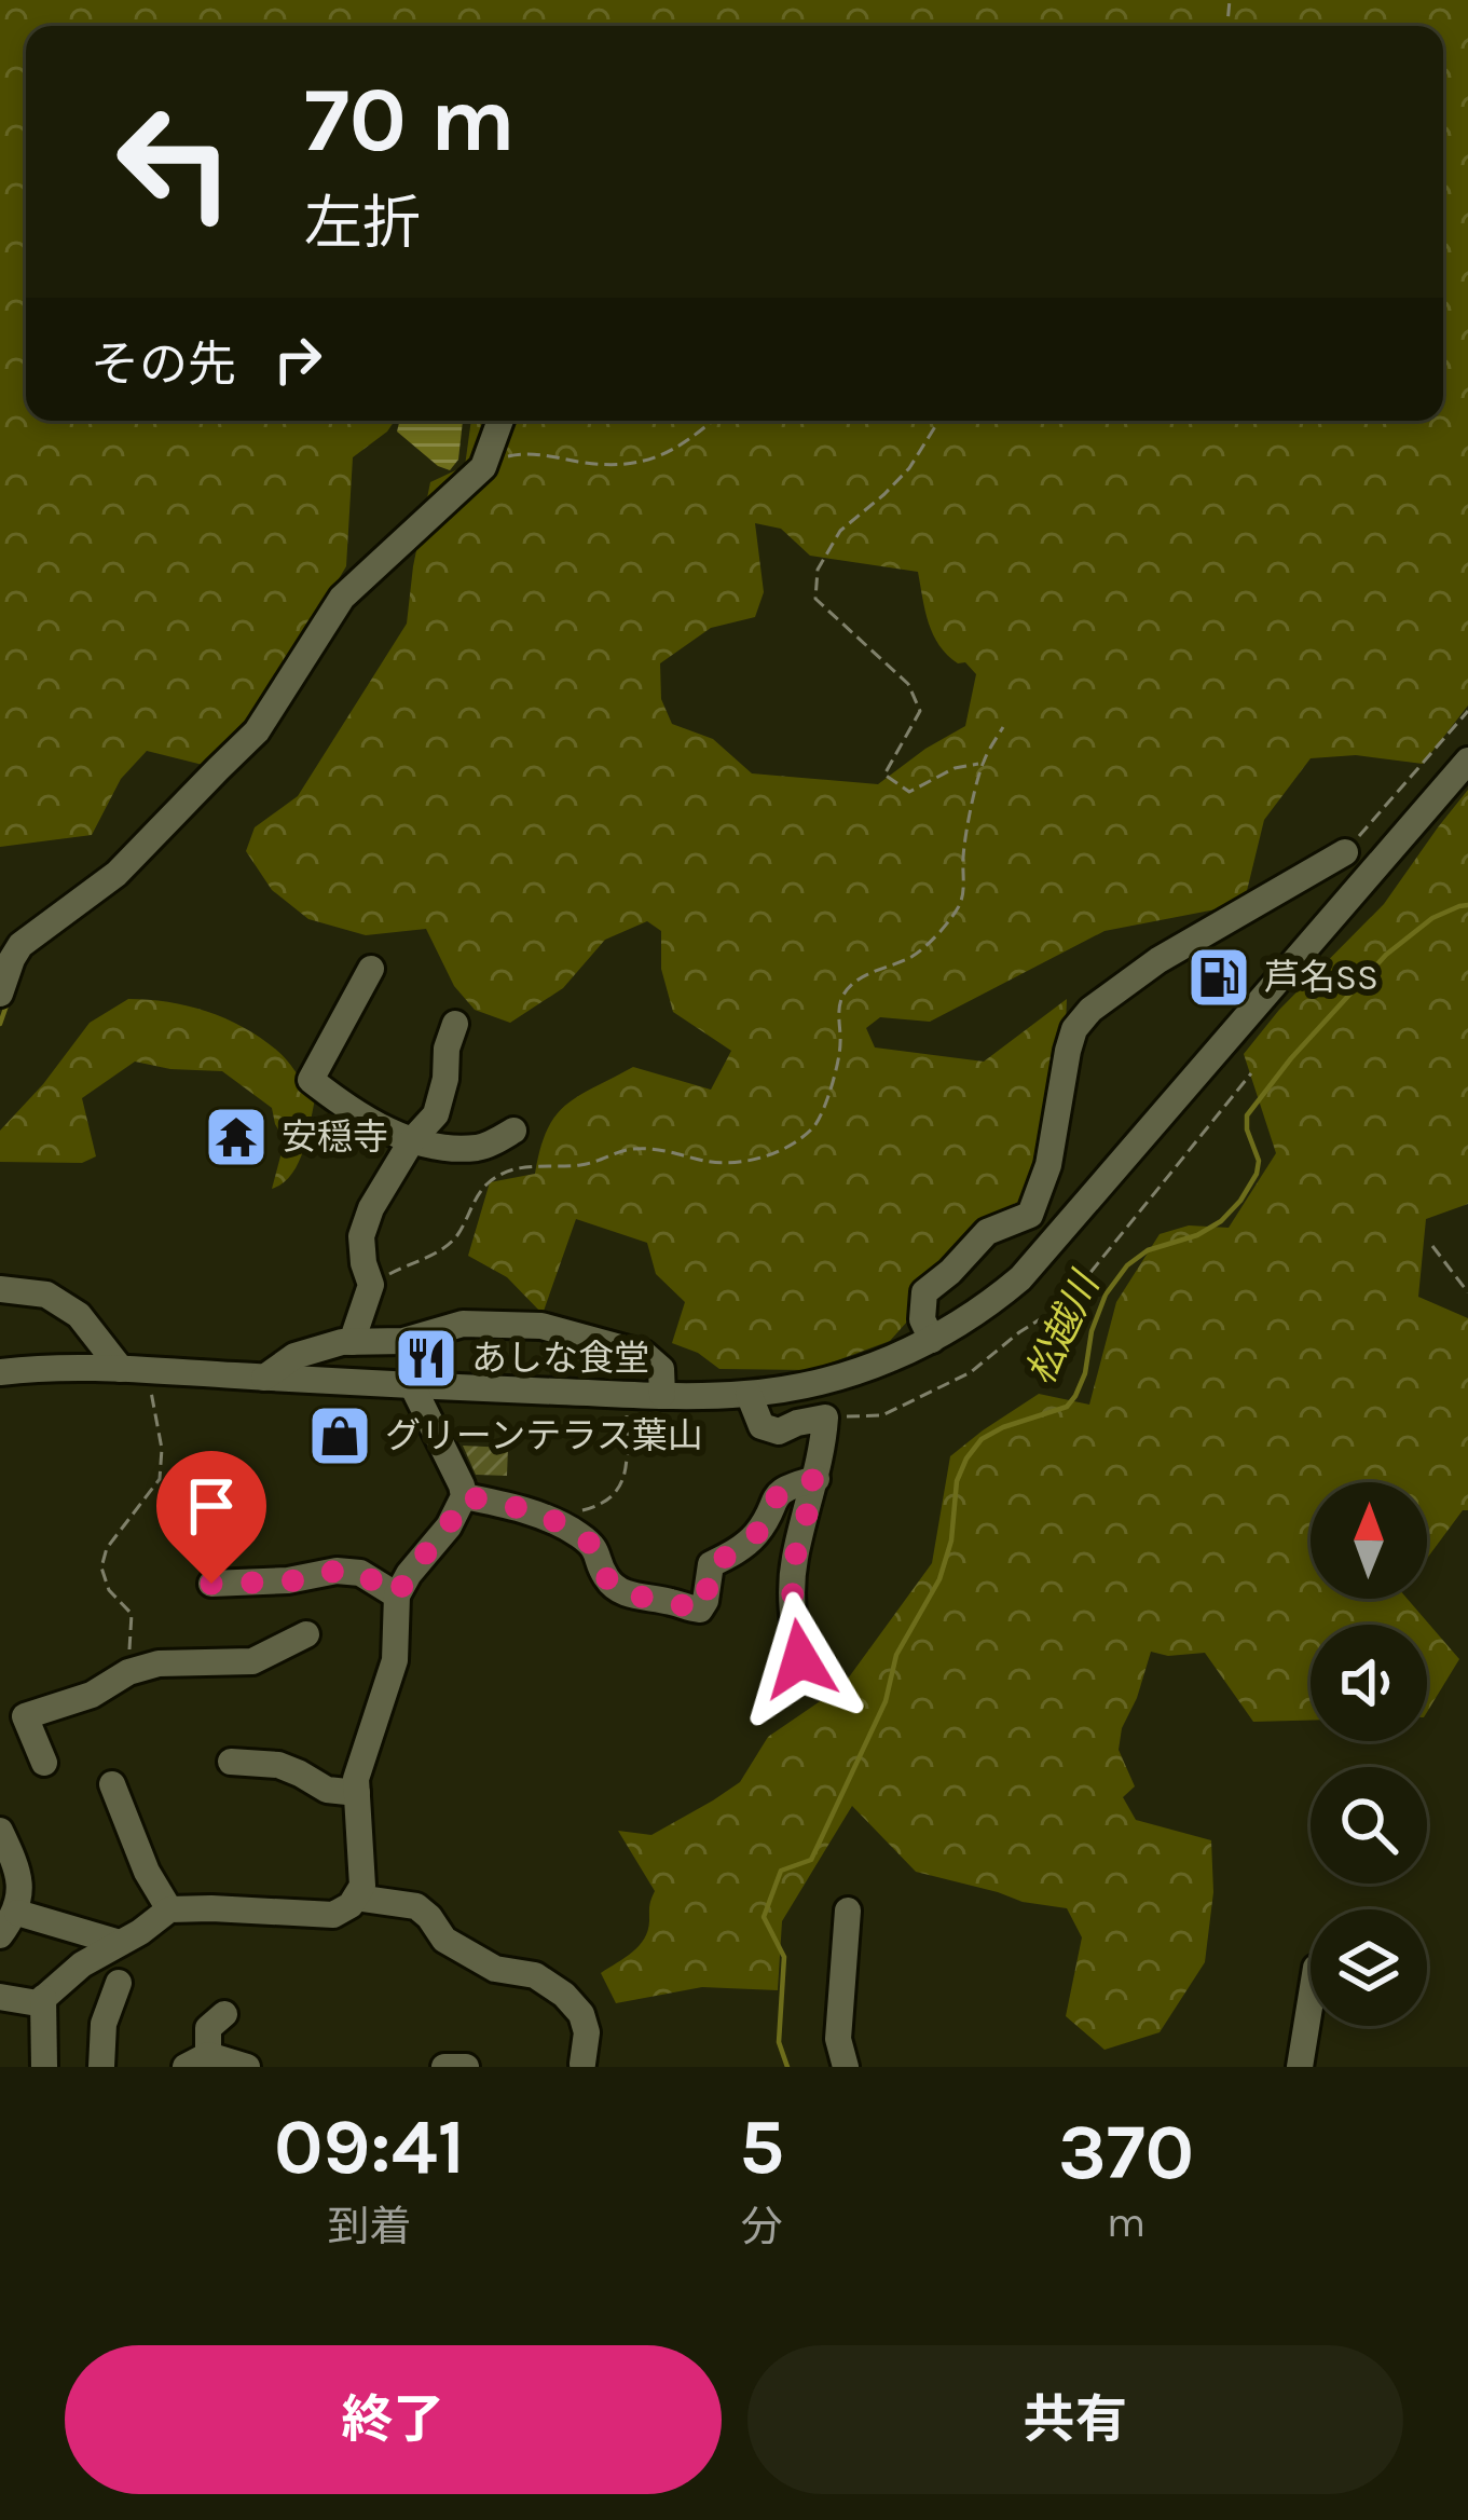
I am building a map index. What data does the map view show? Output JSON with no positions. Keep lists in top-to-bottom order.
{
  "water": ["松越川"],
  "places": {
    "fuel station": ["芦名SS"],
    "temple": ["安穏寺"],
    "restaurant": ["あしな食堂"],
    "shop": ["グリーンテラス葉山"]
  },
  "north": "top",
  "page": {
    "turn": ["70 m", "左折"],
    "then": "その先",
    "eta": [
      "09:41",
      "到着",
      "5",
      "分",
      "370",
      "m"
    ],
    "buttons": ["終了", "共有"]
  }
}
